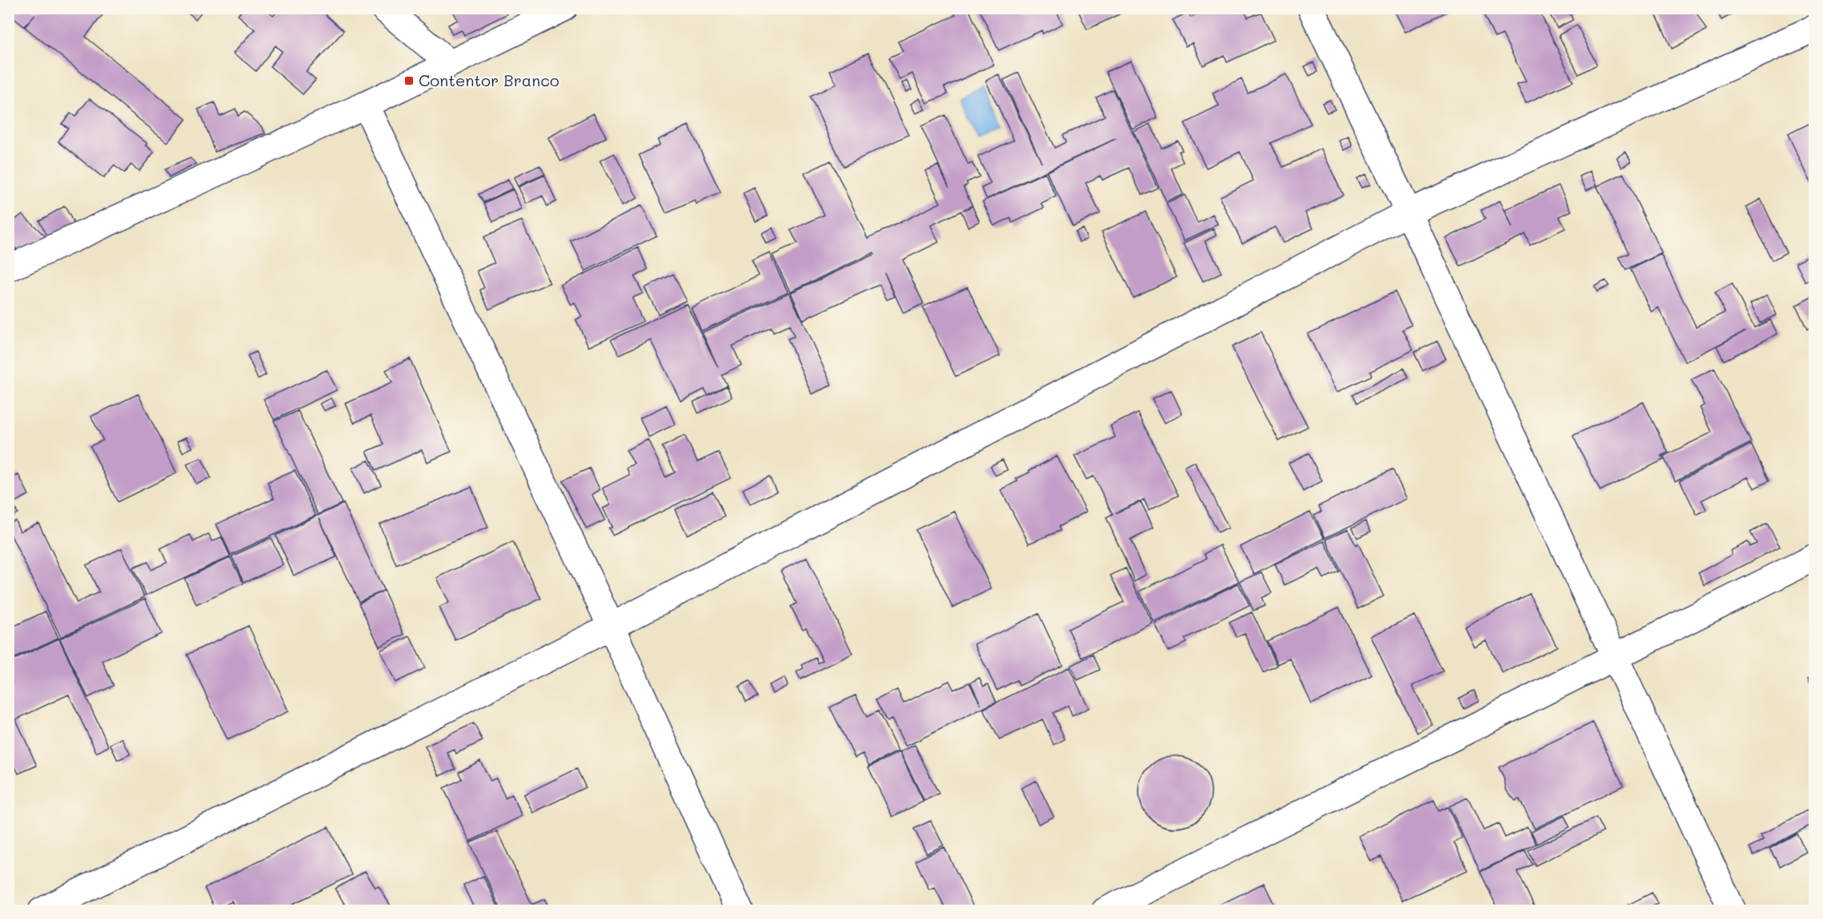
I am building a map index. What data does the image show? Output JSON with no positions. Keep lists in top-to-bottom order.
{
  "places": {
    "transit": ["Contentor Branco"]
  }
}
